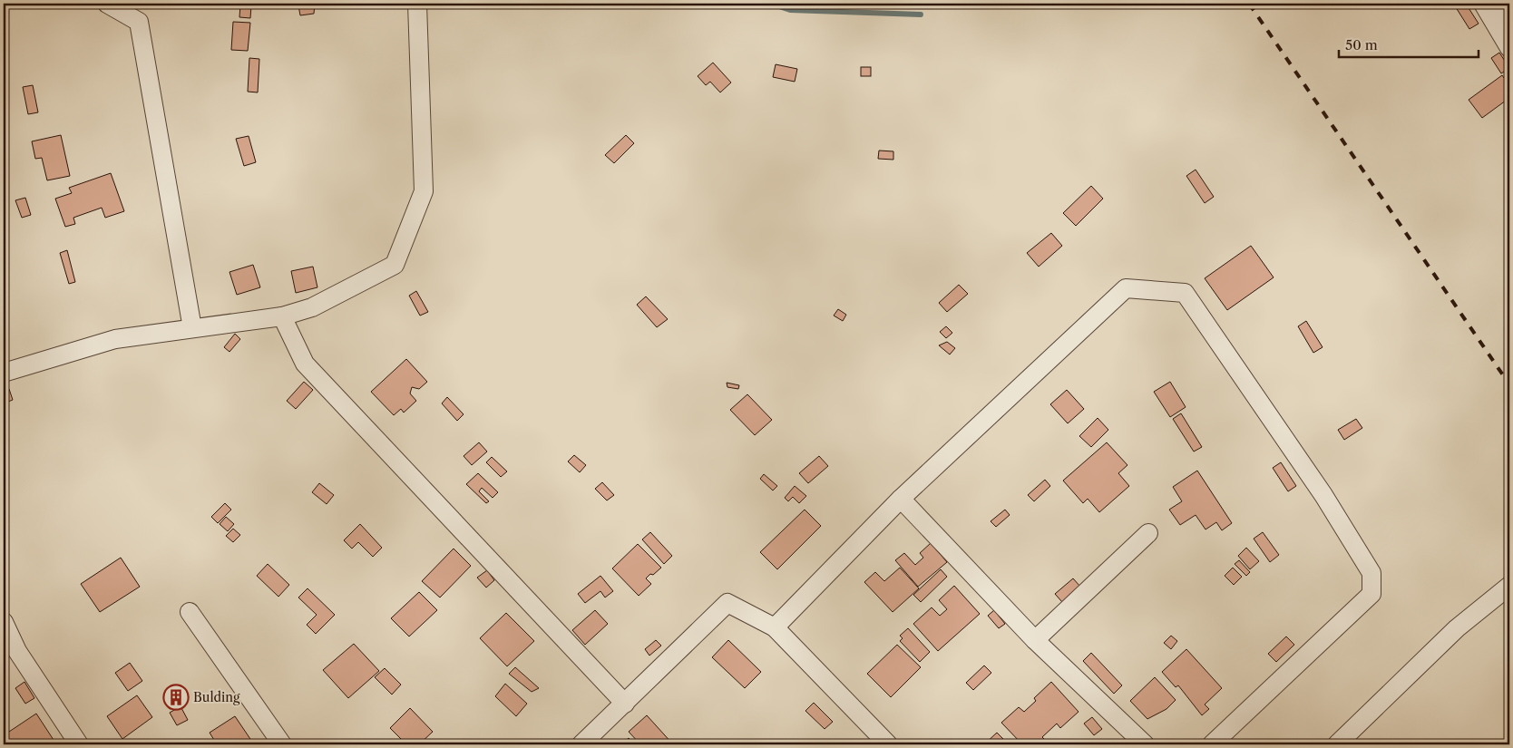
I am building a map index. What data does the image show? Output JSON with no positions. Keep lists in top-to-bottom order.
{
  "places": {
    "building": ["Bulding"]
  },
  "scale_bar": "50 m"
}
